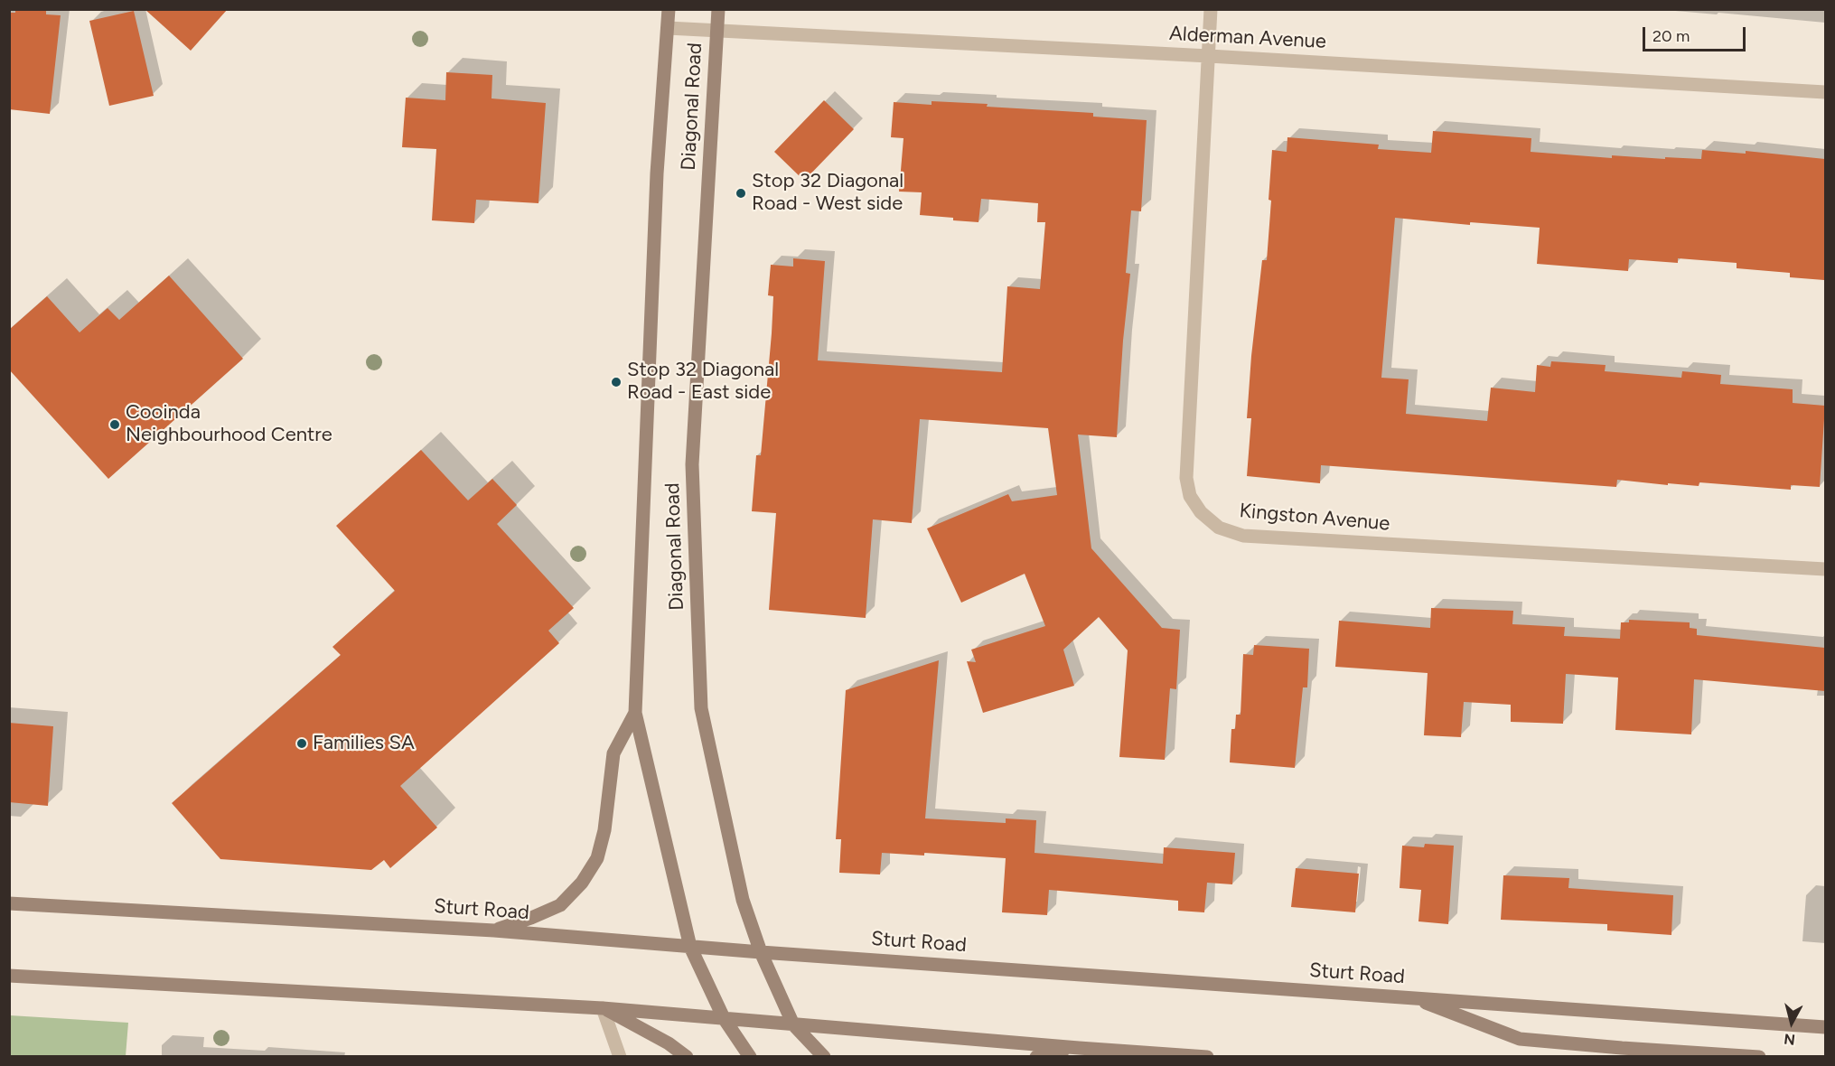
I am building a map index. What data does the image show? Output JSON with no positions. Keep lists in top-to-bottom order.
{
  "streets": {
    "main road": ["Diagonal Road", "Sturt Road"],
    "street": ["Alderman Avenue", "Kingston Avenue"]
  },
  "crossings": [
    ["Alderman Avenue", "Diagonal Road"],
    ["Alderman Avenue", "Kingston Avenue"],
    ["Diagonal Road", "Sturt Road"]
  ],
  "places": [
    "Stop 32 Diagonal Road - West side",
    "Stop 32 Diagonal Road - East side",
    "Cooinda Neighbourhood Centre",
    "Families SA"
  ],
  "scale_bar": "20 m",
  "north": "bottom"
}
